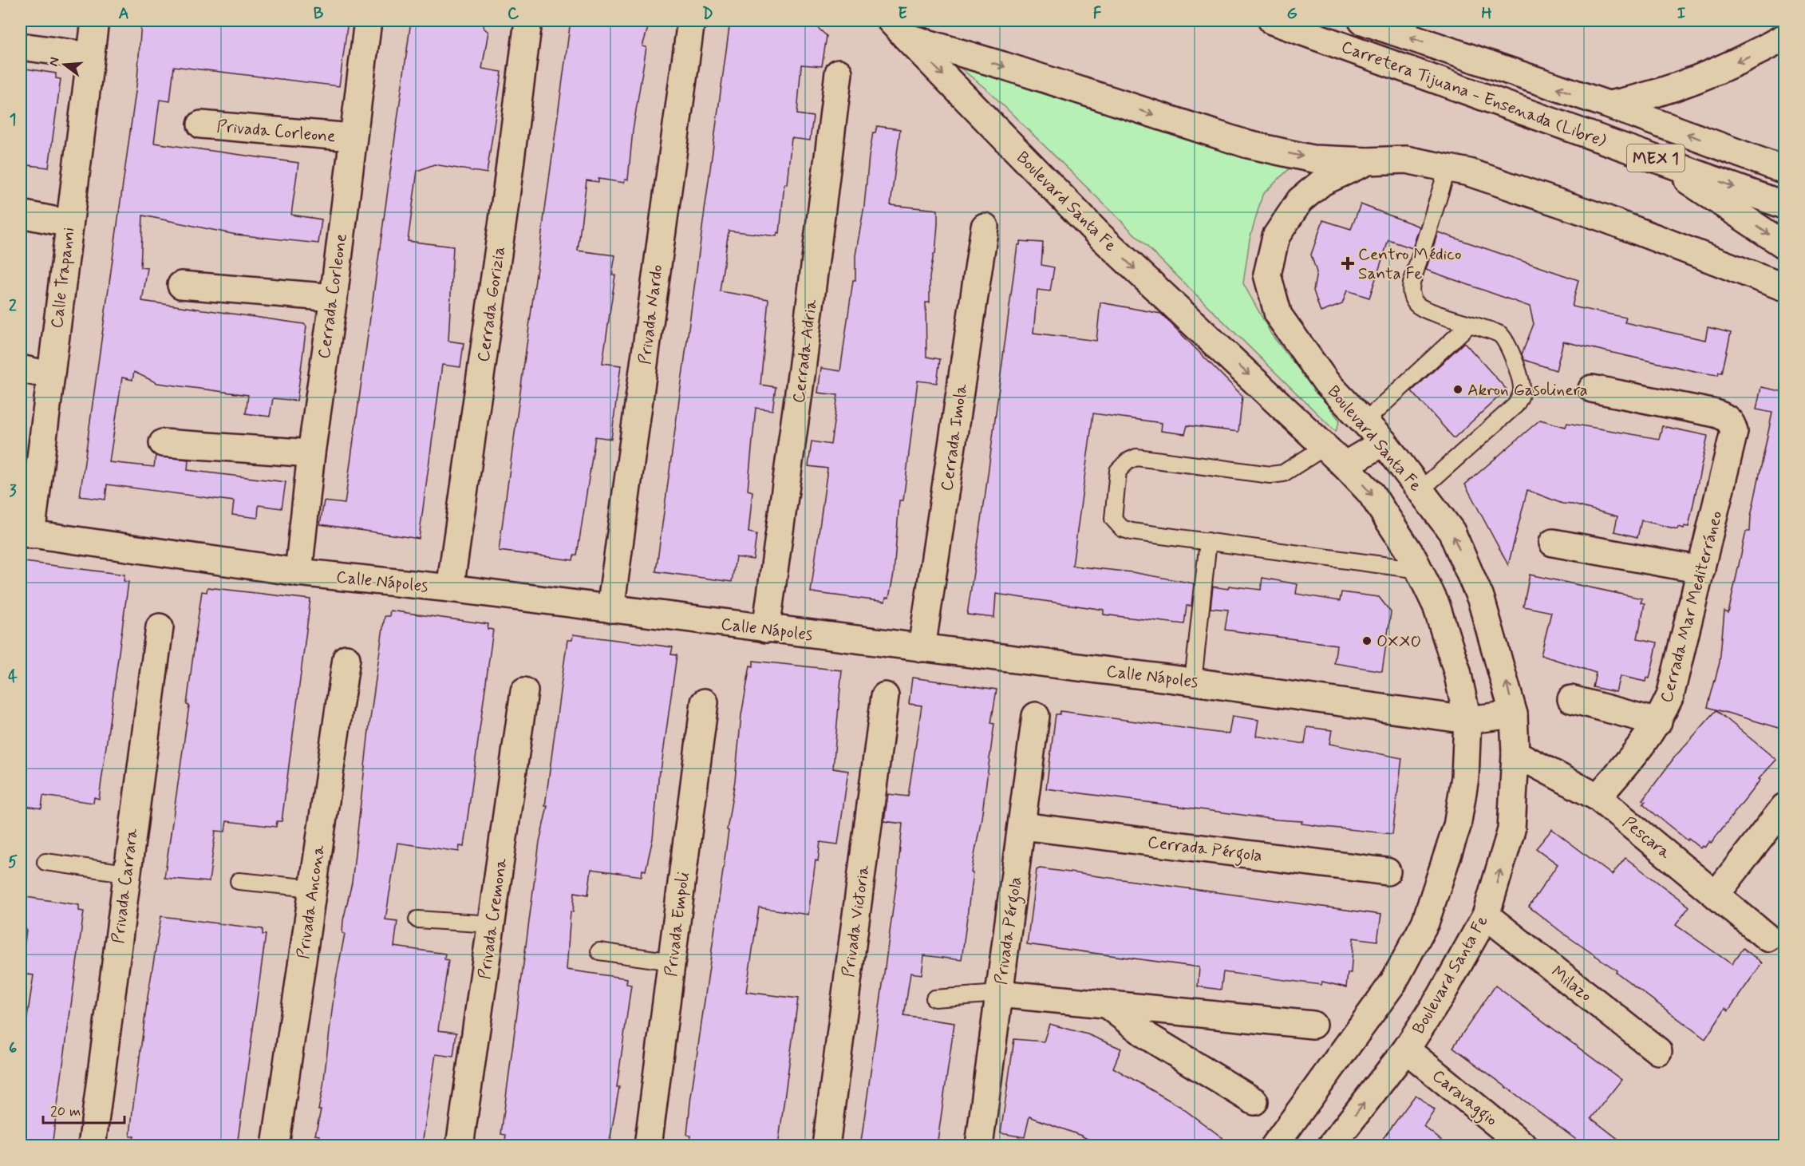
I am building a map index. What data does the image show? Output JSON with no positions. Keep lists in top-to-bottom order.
{
  "streets": {
    "main road": [
      "Carretera Tijuana - Ensenada (Libre)",
      "Privada Corleone",
      "MEX 1",
      "Boulevard Santa Fe",
      "Calle Trapanni",
      "Cerrada Corleone",
      "Cerrada Gorizia",
      "Privada Nardo",
      "Cerrada Adria",
      "Cerrada Imola",
      "Calle Nápoles",
      "Cerrada Mar Mediterráneo",
      "Pescara",
      "Cerrada Pérgola",
      "Privada Carrara",
      "Privada Ancona",
      "Privada Cremona",
      "Privada Victoria",
      "Privada Empoli",
      "Privada Pérgola",
      "Milazo",
      "Caravaggio"
    ]
  },
  "crossings": [
    ["Privada Corleone", "Cerrada Corleone"],
    ["Boulevard Santa Fe", "Calle Nápoles"],
    ["Boulevard Santa Fe", "Pescara"],
    ["Boulevard Santa Fe", "Milazo"],
    ["Boulevard Santa Fe", "Caravaggio"],
    ["Calle Trapanni", "Calle Nápoles"],
    ["Cerrada Corleone", "Calle Nápoles"],
    ["Cerrada Gorizia", "Calle Nápoles"],
    ["Privada Nardo", "Calle Nápoles"],
    ["Cerrada Adria", "Calle Nápoles"],
    ["Cerrada Imola", "Calle Nápoles"],
    ["Cerrada Mar Mediterráneo", "Pescara"],
    ["Cerrada Pérgola", "Privada Pérgola"]
  ],
  "places": {
    "health": ["Centro Médico Santa Fe"],
    "other": ["Akron Gasolinera", "OXXO"]
  },
  "scale_bar": "20 m",
  "north": "left",
  "grid": {
    "columns": [
      "A",
      "B",
      "C",
      "D",
      "E",
      "F",
      "G",
      "H",
      "I"
    ],
    "rows": [
      "1",
      "2",
      "3",
      "4",
      "5",
      "6"
    ]
  }
}
